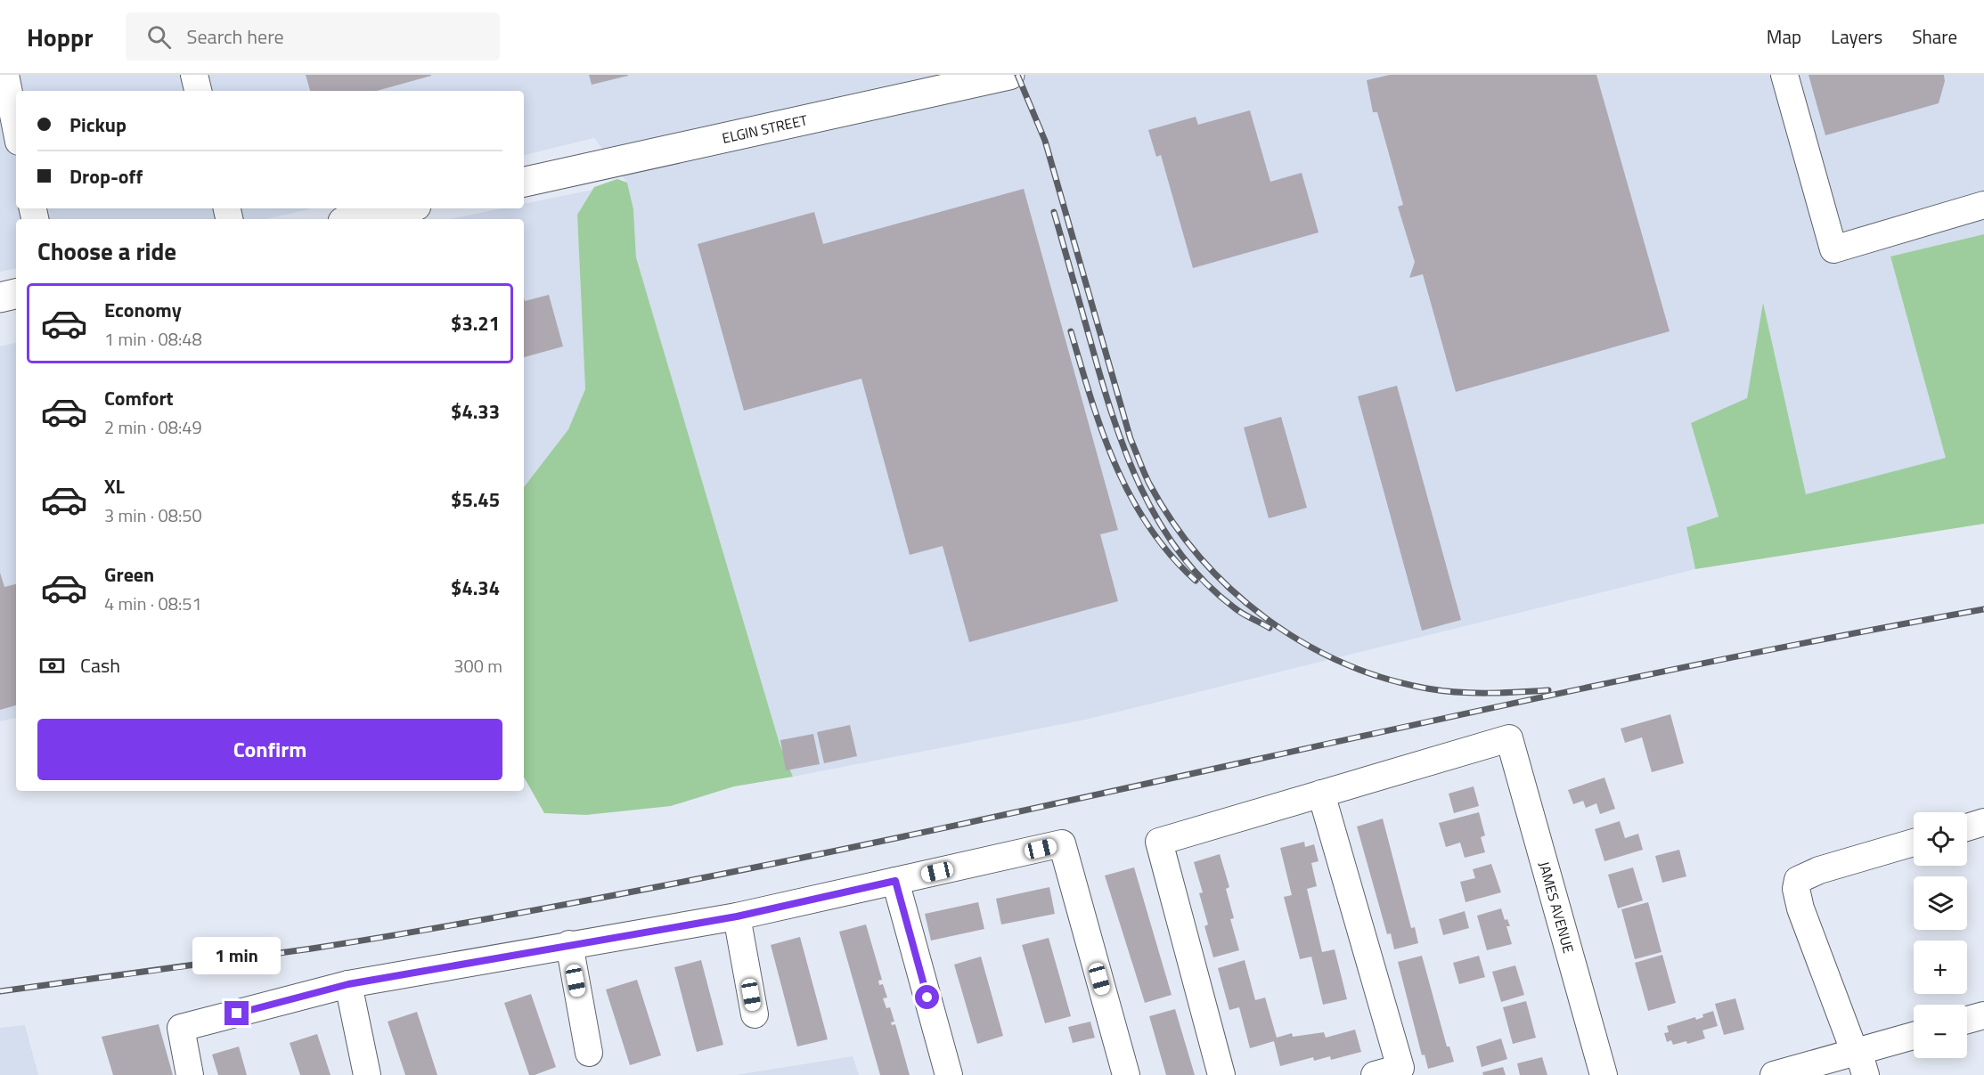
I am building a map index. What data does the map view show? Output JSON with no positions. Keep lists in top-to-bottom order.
{
  "streets": {
    "main road": ["ELGIN STREET"],
    "street": ["JAMES AVENUE"]
  },
  "page": {
    "header": "Hoppr",
    "search": "Search here",
    "nav": ["Map", "Layers", "Share"],
    "banner": ["Pickup", "Drop-off"],
    "heading": "Choose a ride",
    "list": [
      {
        "name": "Economy",
        "note": "1 min · 08:48",
        "value": "$3.21"
      },
      {
        "name": "Comfort",
        "note": "2 min · 08:49",
        "value": "$4.33"
      },
      {
        "name": "XL",
        "note": "3 min · 08:50",
        "value": "$5.45"
      },
      {
        "name": "Green",
        "note": "4 min · 08:51",
        "value": "$4.34"
      }
    ],
    "pay": ["Cash", "300 m"],
    "buttons": "Confirm",
    "map_buttons": ["+", "−"],
    "bubble": "1 min"
  }
}
